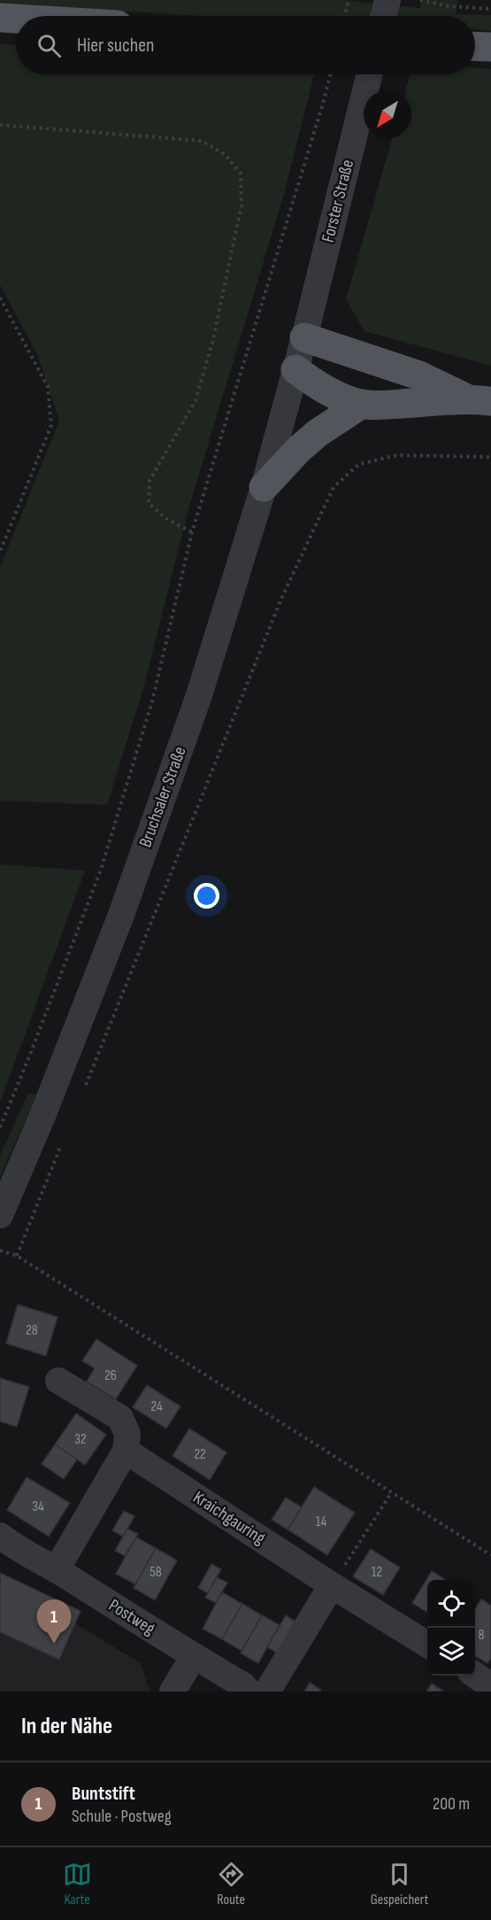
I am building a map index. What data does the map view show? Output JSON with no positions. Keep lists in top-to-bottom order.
{
  "streets": {
    "street": [
      "Forster Straße",
      "Bruchsaler Straße",
      "Kraichgauring",
      "Postweg"
    ]
  },
  "crossings": [
    ["Forster Straße", "Bruchsaler Straße"]
  ],
  "house_numbers": [
    "28",
    "26",
    "24",
    "32",
    "22",
    "34",
    "14",
    "58",
    "12",
    "8"
  ],
  "north": "bottom left",
  "page": {
    "search": "Hier suchen",
    "pins": "1",
    "heading": "In der Nähe",
    "list": [
      {
        "mark": "1",
        "name": "Buntstift",
        "note": "Schule · Postweg",
        "value": "200 m"
      }
    ],
    "nav": ["Karte", "Route", "Gespeichert"]
  }
}
